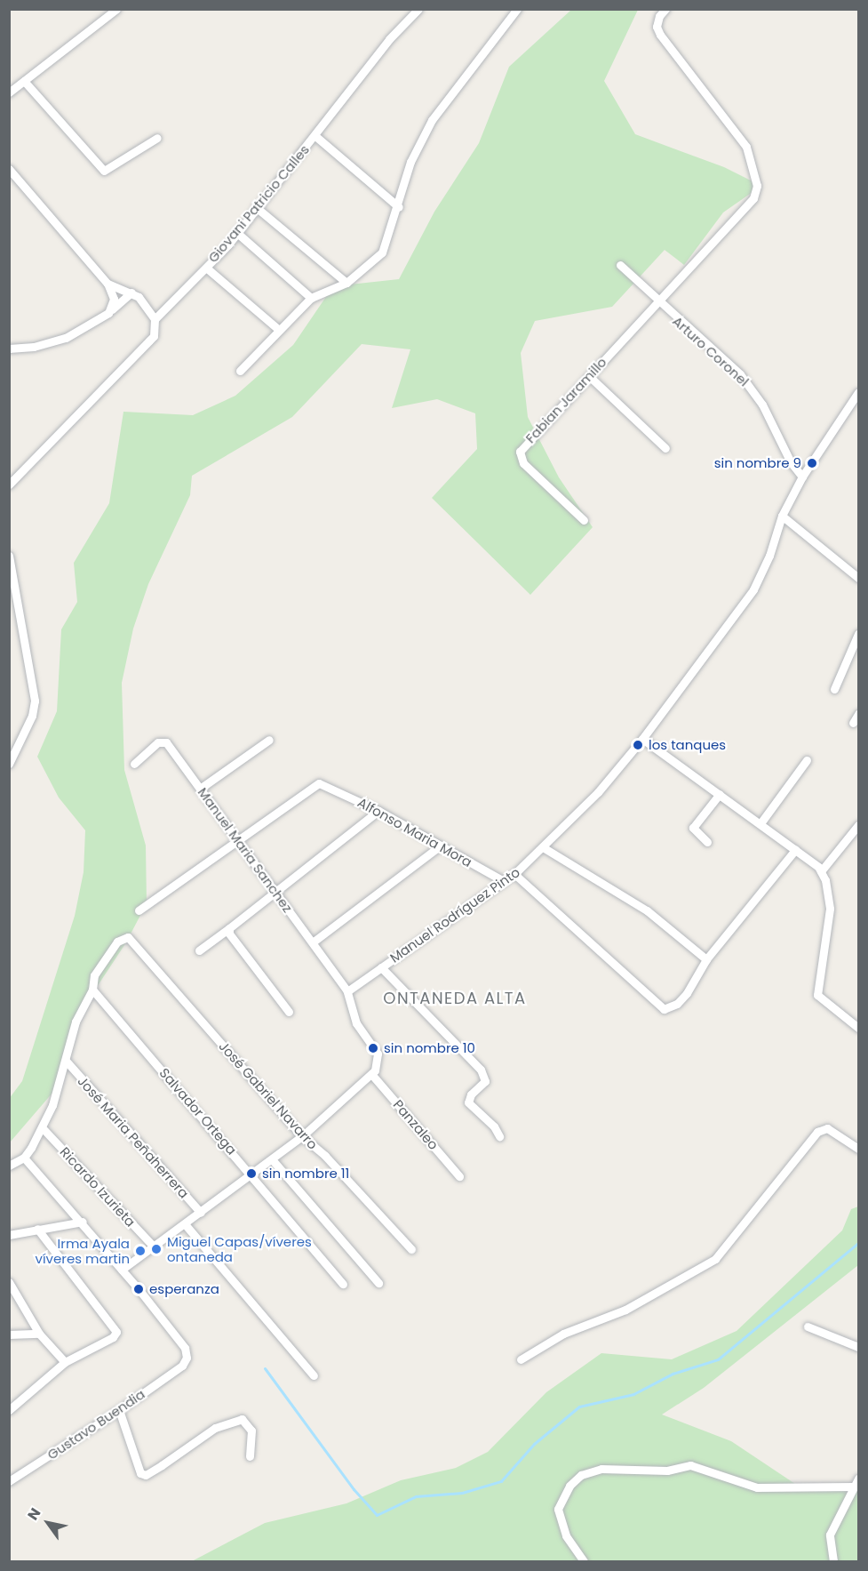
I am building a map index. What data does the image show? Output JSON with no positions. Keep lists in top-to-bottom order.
{
  "streets": {
    "street": [
      "Giovani Patricio Calles",
      "Arturo Coronel",
      "Fabian Jaramillo",
      "Alfonso Maria Mora",
      "Manuel Maria Sanchez",
      "Manuel Rodríguez Pinto",
      "José Gabriel Navarro",
      "Salvador Ortega",
      "Panzaleo",
      "José Maria Peñaherrera",
      "Ricardo Izurieta",
      "Gustavo Buendia"
    ]
  },
  "crossings": [
    ["Arturo Coronel", "Fabian Jaramillo"],
    ["Arturo Coronel", "Manuel Rodríguez Pinto"],
    ["Alfonso Maria Mora", "Manuel Maria Sanchez"],
    ["Alfonso Maria Mora", "Manuel Rodríguez Pinto"],
    ["Manuel Maria Sanchez", "Manuel Rodríguez Pinto"],
    ["José Gabriel Navarro", "Salvador Ortega"]
  ],
  "districts": ["ONTANEDA ALTA"],
  "places": [
    "sin nombre 9",
    "los tanques",
    "sin nombre 10",
    "sin nombre 11",
    "Miguel Capas/víveres ontaneda",
    "Irma Ayala víveres martin",
    "esperanza"
  ],
  "north": "top left"
}
